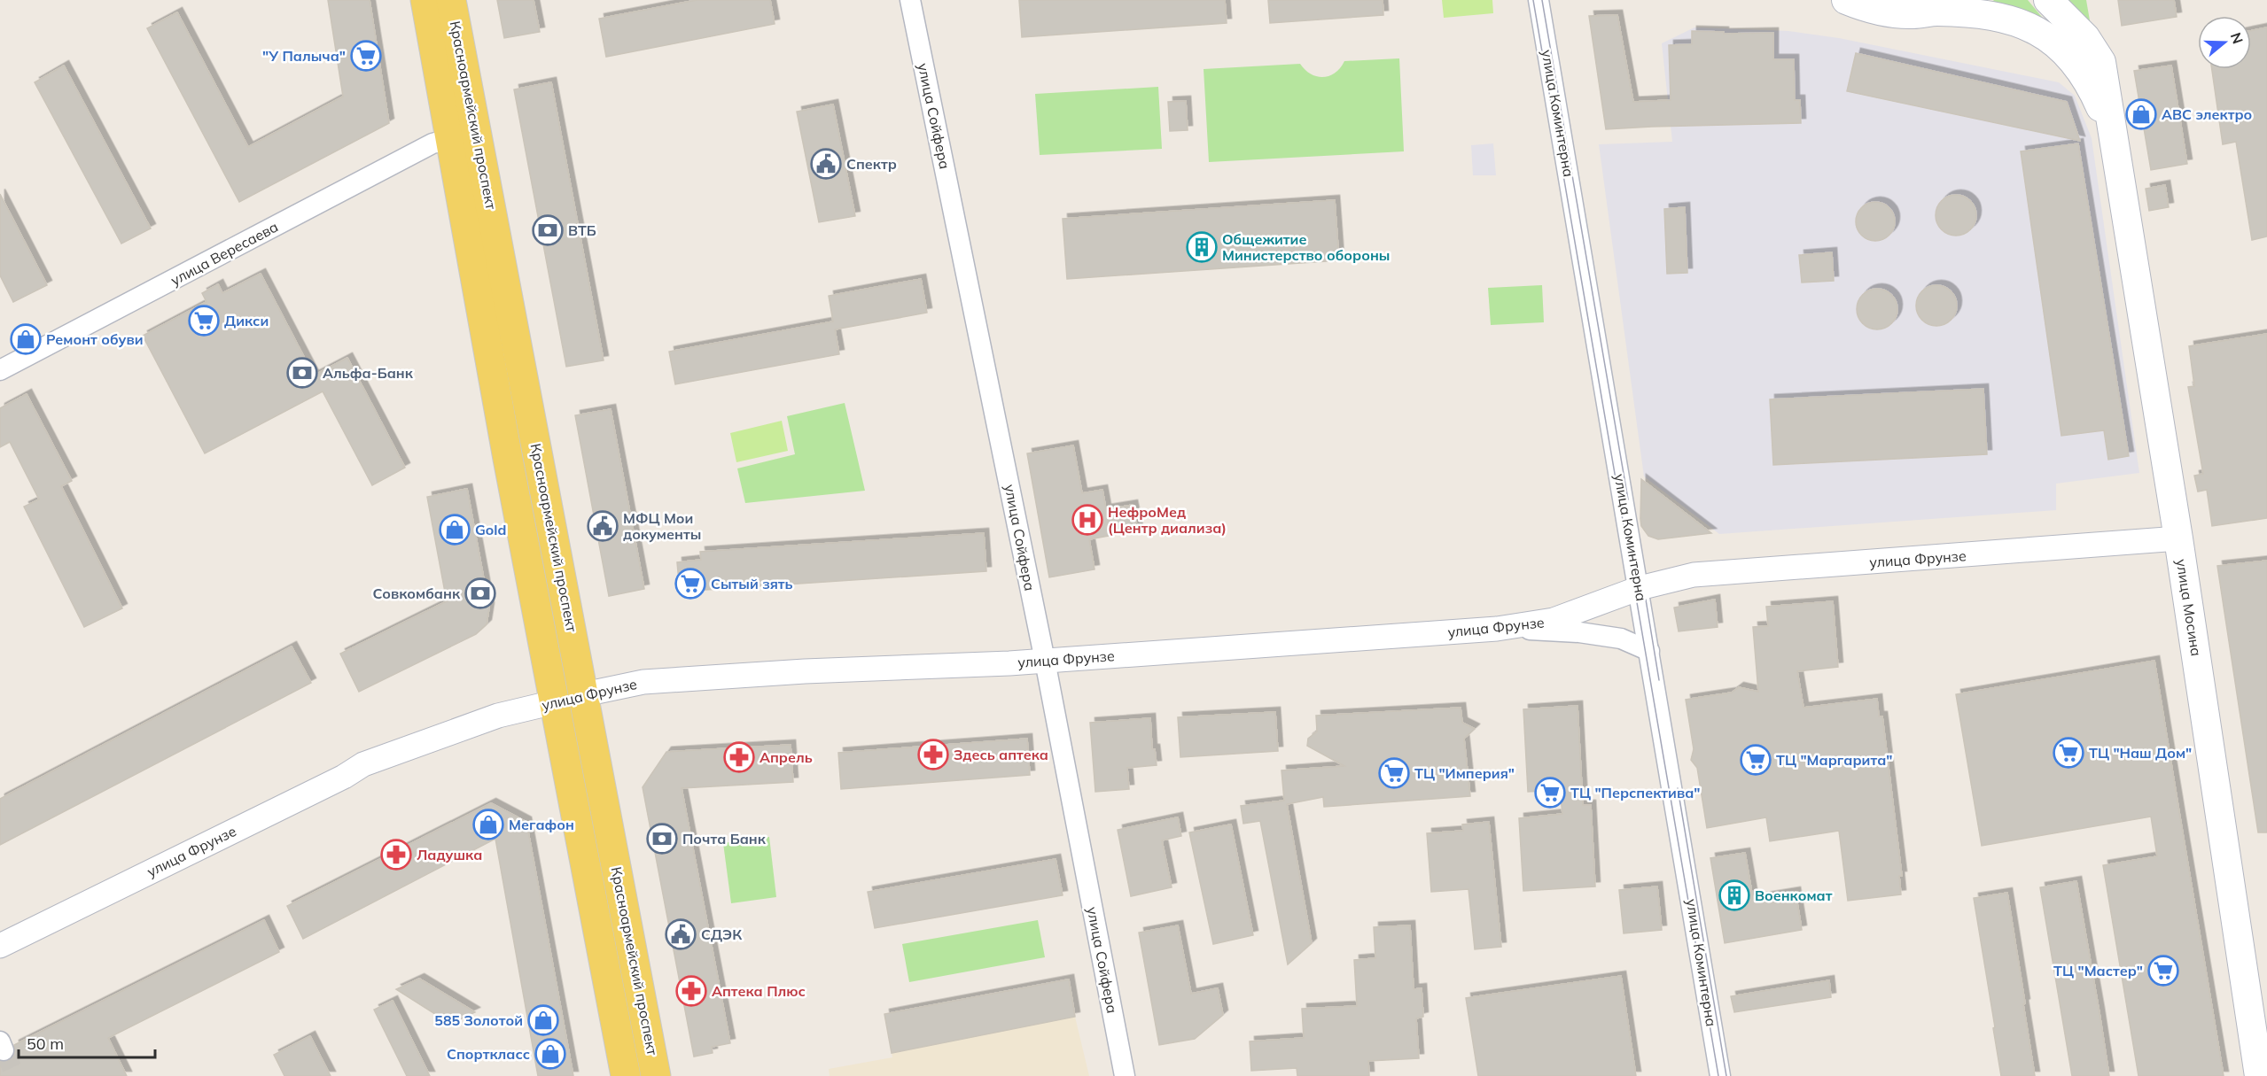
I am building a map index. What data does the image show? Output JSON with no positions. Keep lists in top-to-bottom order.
{
  "streets": {
    "main road": ["Красноармейский проспект", "улица Фрунзе", "улица Мосина"],
    "street": ["улица Коминтерна", "улица Сойфера", "улица Вересаева"]
  },
  "crossings": [
    ["улица Коминтерна", "улица Фрунзе"],
    ["Красноармейский проспект", "улица Вересаева"],
    ["Красноармейский проспект", "улица Фрунзе"],
    ["улица Сойфера", "улица Фрунзе"],
    ["улица Фрунзе", "улица Мосина"]
  ],
  "places": {
    "supermarket": [
      "\"У Палыча\"",
      "Дикси",
      "Сытый зять",
      "ТЦ \"Наш Дом\"",
      "ТЦ \"Маргарита\"",
      "ТЦ \"Империя\"",
      "ТЦ \"Перспектива\"",
      "ТЦ \"Мастер\""
    ],
    "shop": [
      "АВС электро",
      "Ремонт обуви",
      "Gold",
      "Мегафон",
      "585 Золотой",
      "Спорткласс"
    ],
    "public building": ["Спектр", "МФЦ Мои документы", "СДЭК"],
    "bank": [
      "ВТБ",
      "Альфа-Банк",
      "Совкомбанк",
      "Почта Банк"
    ],
    "building": ["Общежитие Министерство обороны", "Военкомат"],
    "hospital": ["НефроМед (Центр диализа)"],
    "pharmacy": [
      "Здесь аптека",
      "Апрель",
      "Ладушка",
      "Аптека Плюс"
    ]
  },
  "scale_bar": "50 m",
  "north": "right"
}
